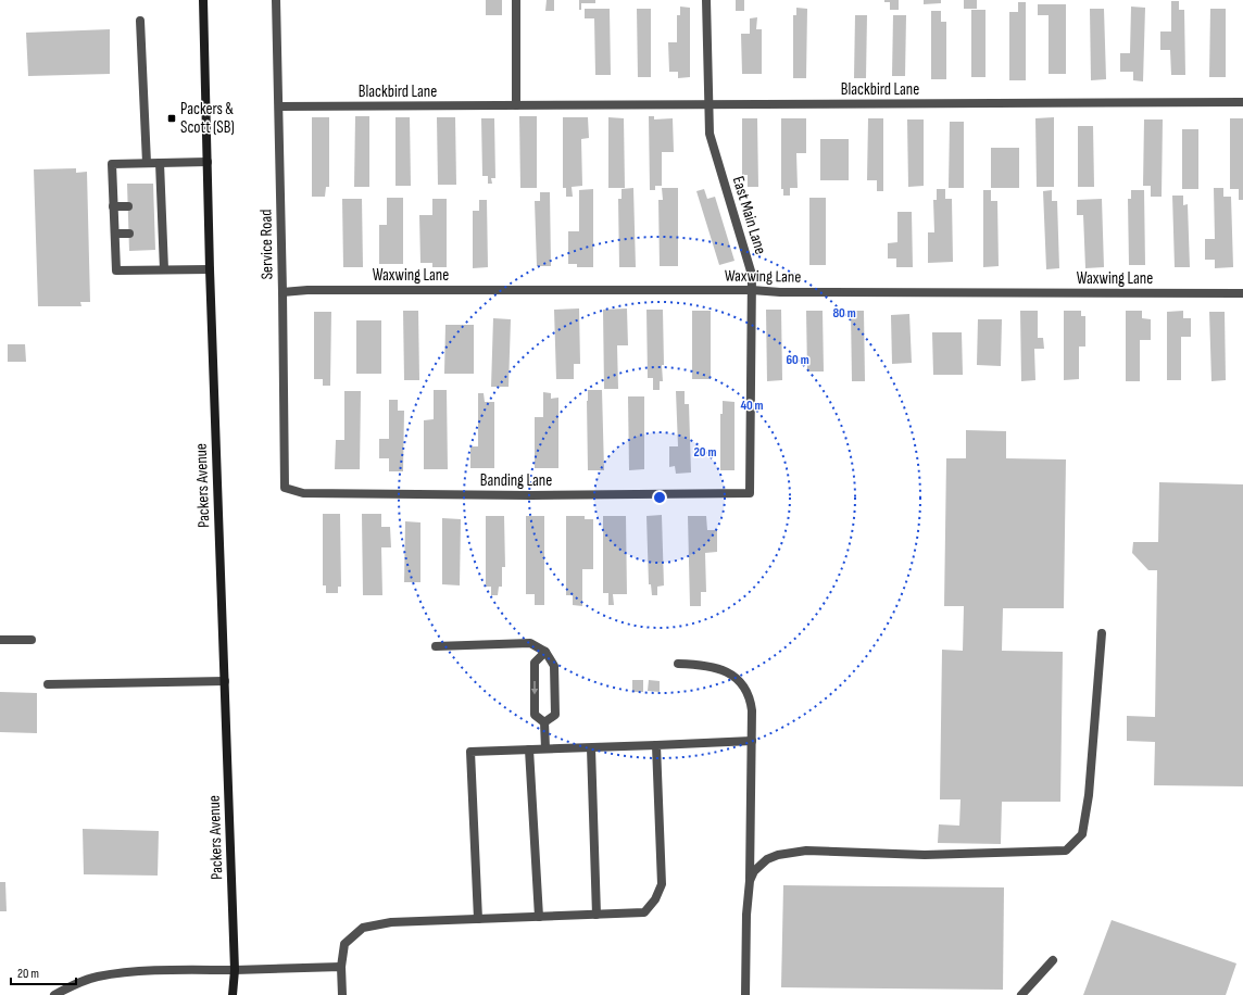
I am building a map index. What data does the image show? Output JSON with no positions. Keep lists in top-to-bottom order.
{
  "streets": {
    "main road": ["Packers Avenue"],
    "street": [
      "Blackbird Lane",
      "East Main Lane",
      "Service Road",
      "Waxwing Lane",
      "Banding Lane"
    ]
  },
  "crossings": [
    ["Blackbird Lane", "East Main Lane"],
    ["Blackbird Lane", "Service Road"],
    ["East Main Lane", "Waxwing Lane"],
    ["East Main Lane", "Banding Lane"],
    ["Service Road", "Waxwing Lane"],
    ["Service Road", "Banding Lane"]
  ],
  "places": {
    "transit": ["Packers & Scott (SB)"]
  },
  "scale_bar": "20 m",
  "rings": [
    "80 m",
    "60 m",
    "40 m",
    "20 m"
  ]
}
